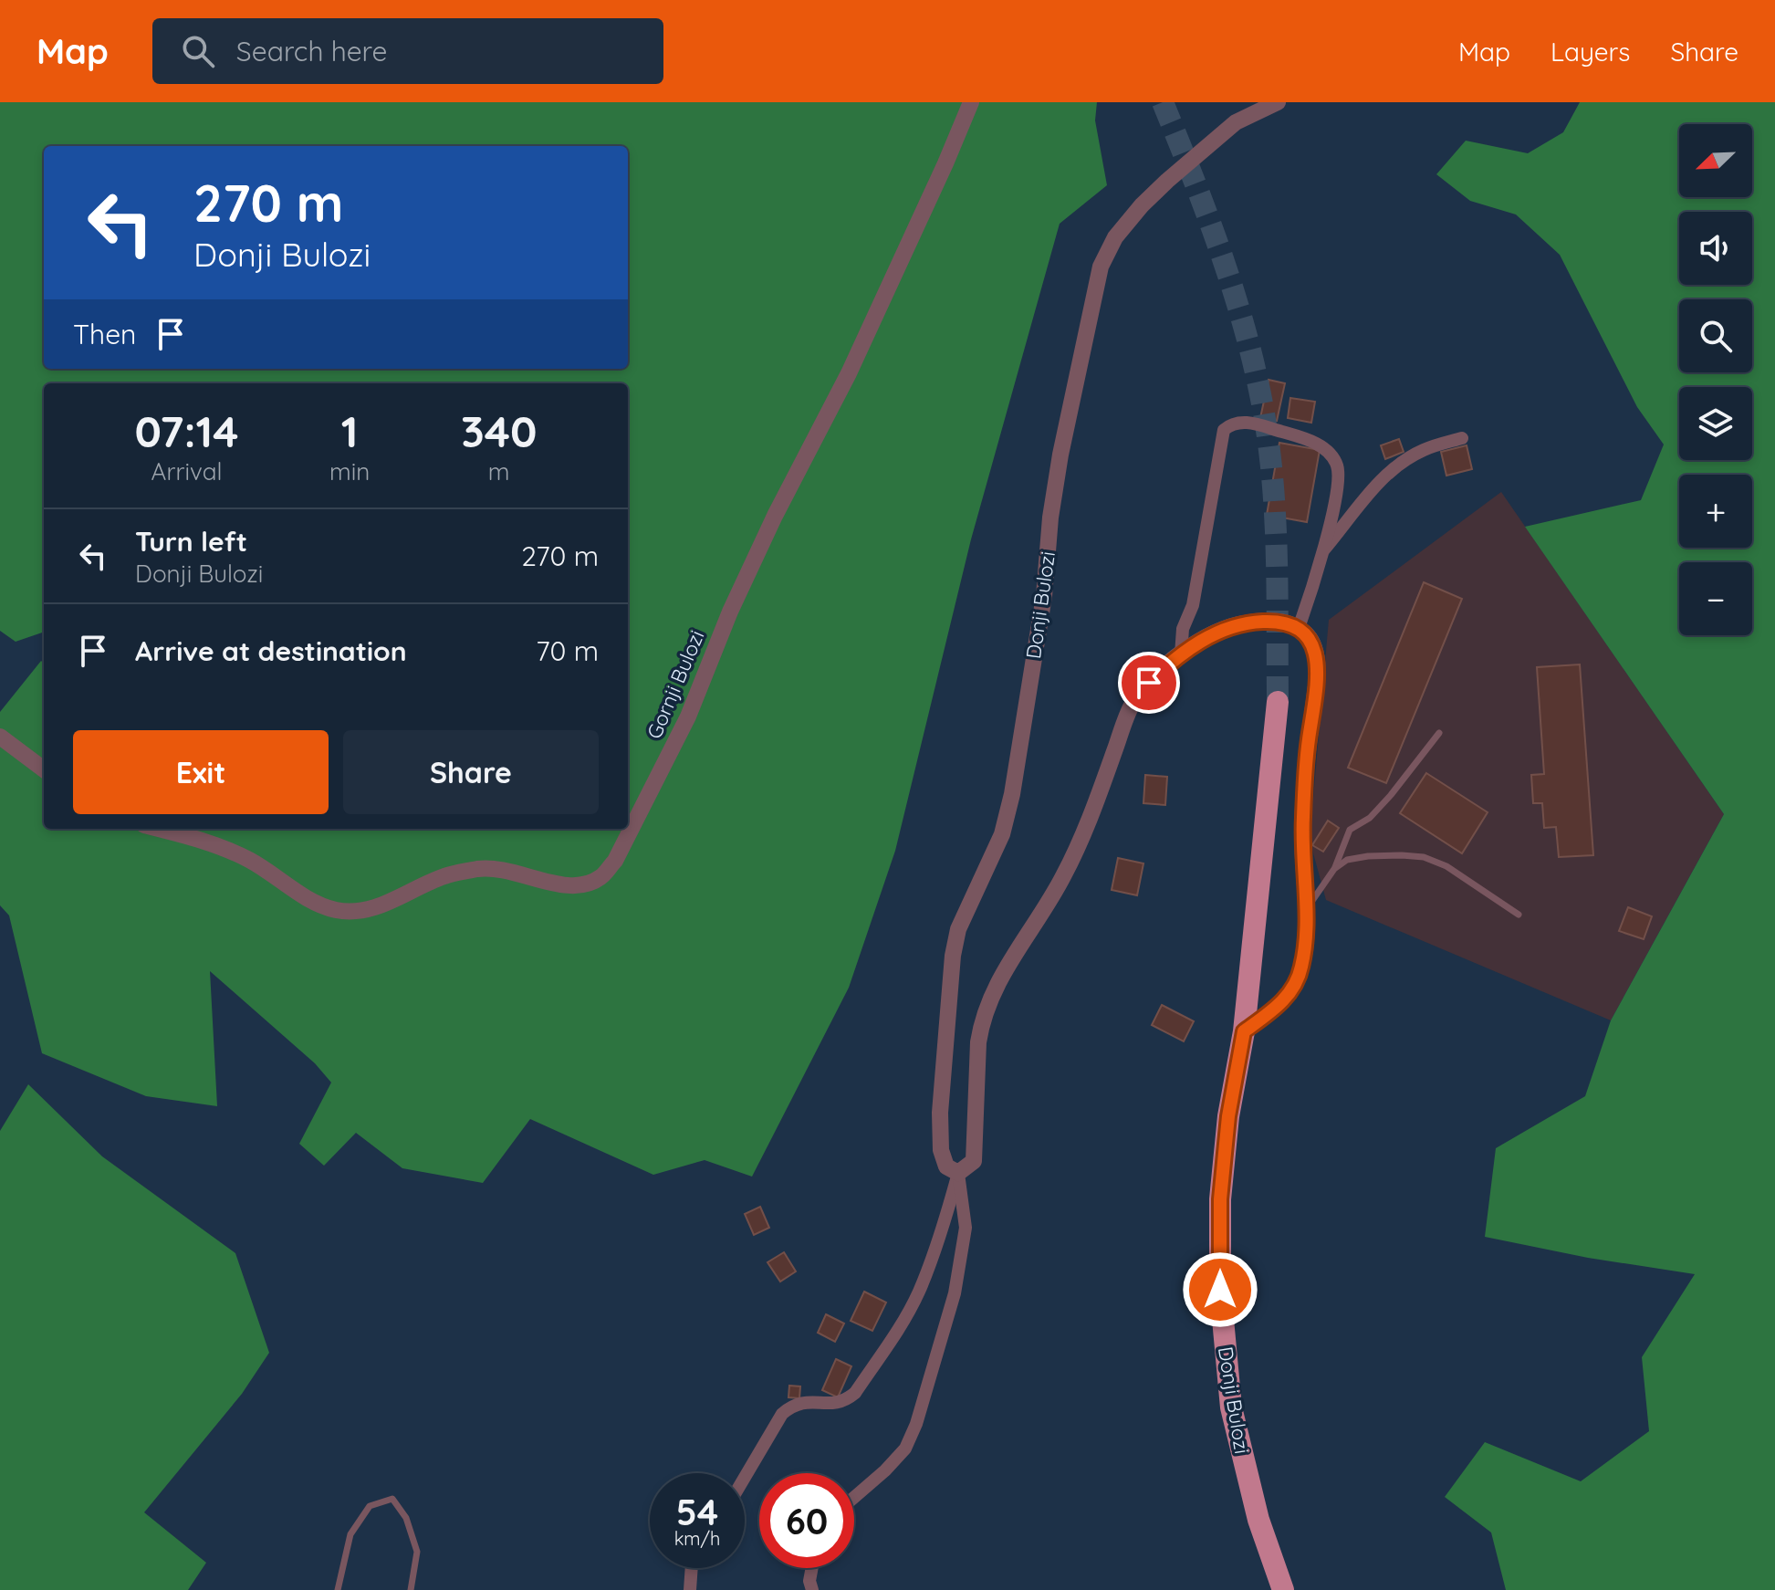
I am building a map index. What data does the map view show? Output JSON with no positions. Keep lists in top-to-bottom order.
{
  "streets": {
    "main road": ["Donji Bulozi"],
    "street": ["Gornji Bulozi"]
  },
  "north": "bottom left",
  "page": {
    "header": "Map",
    "search": "Search here",
    "nav": ["Map", "Layers", "Share"],
    "map_buttons": ["+", "−"],
    "turn": ["270 m", "Donji Bulozi"],
    "then": "Then",
    "eta": [
      "07:14",
      "Arrival",
      "1",
      "min",
      "340",
      "m"
    ],
    "list": [
      {
        "name": "Turn left",
        "note": "Donji Bulozi",
        "value": "270 m"
      },
      {
        "name": "Arrive at destination",
        "value": "70 m"
      }
    ],
    "buttons": ["Exit", "Share"],
    "speed": "54 km/h",
    "limit": "60"
  }
}
